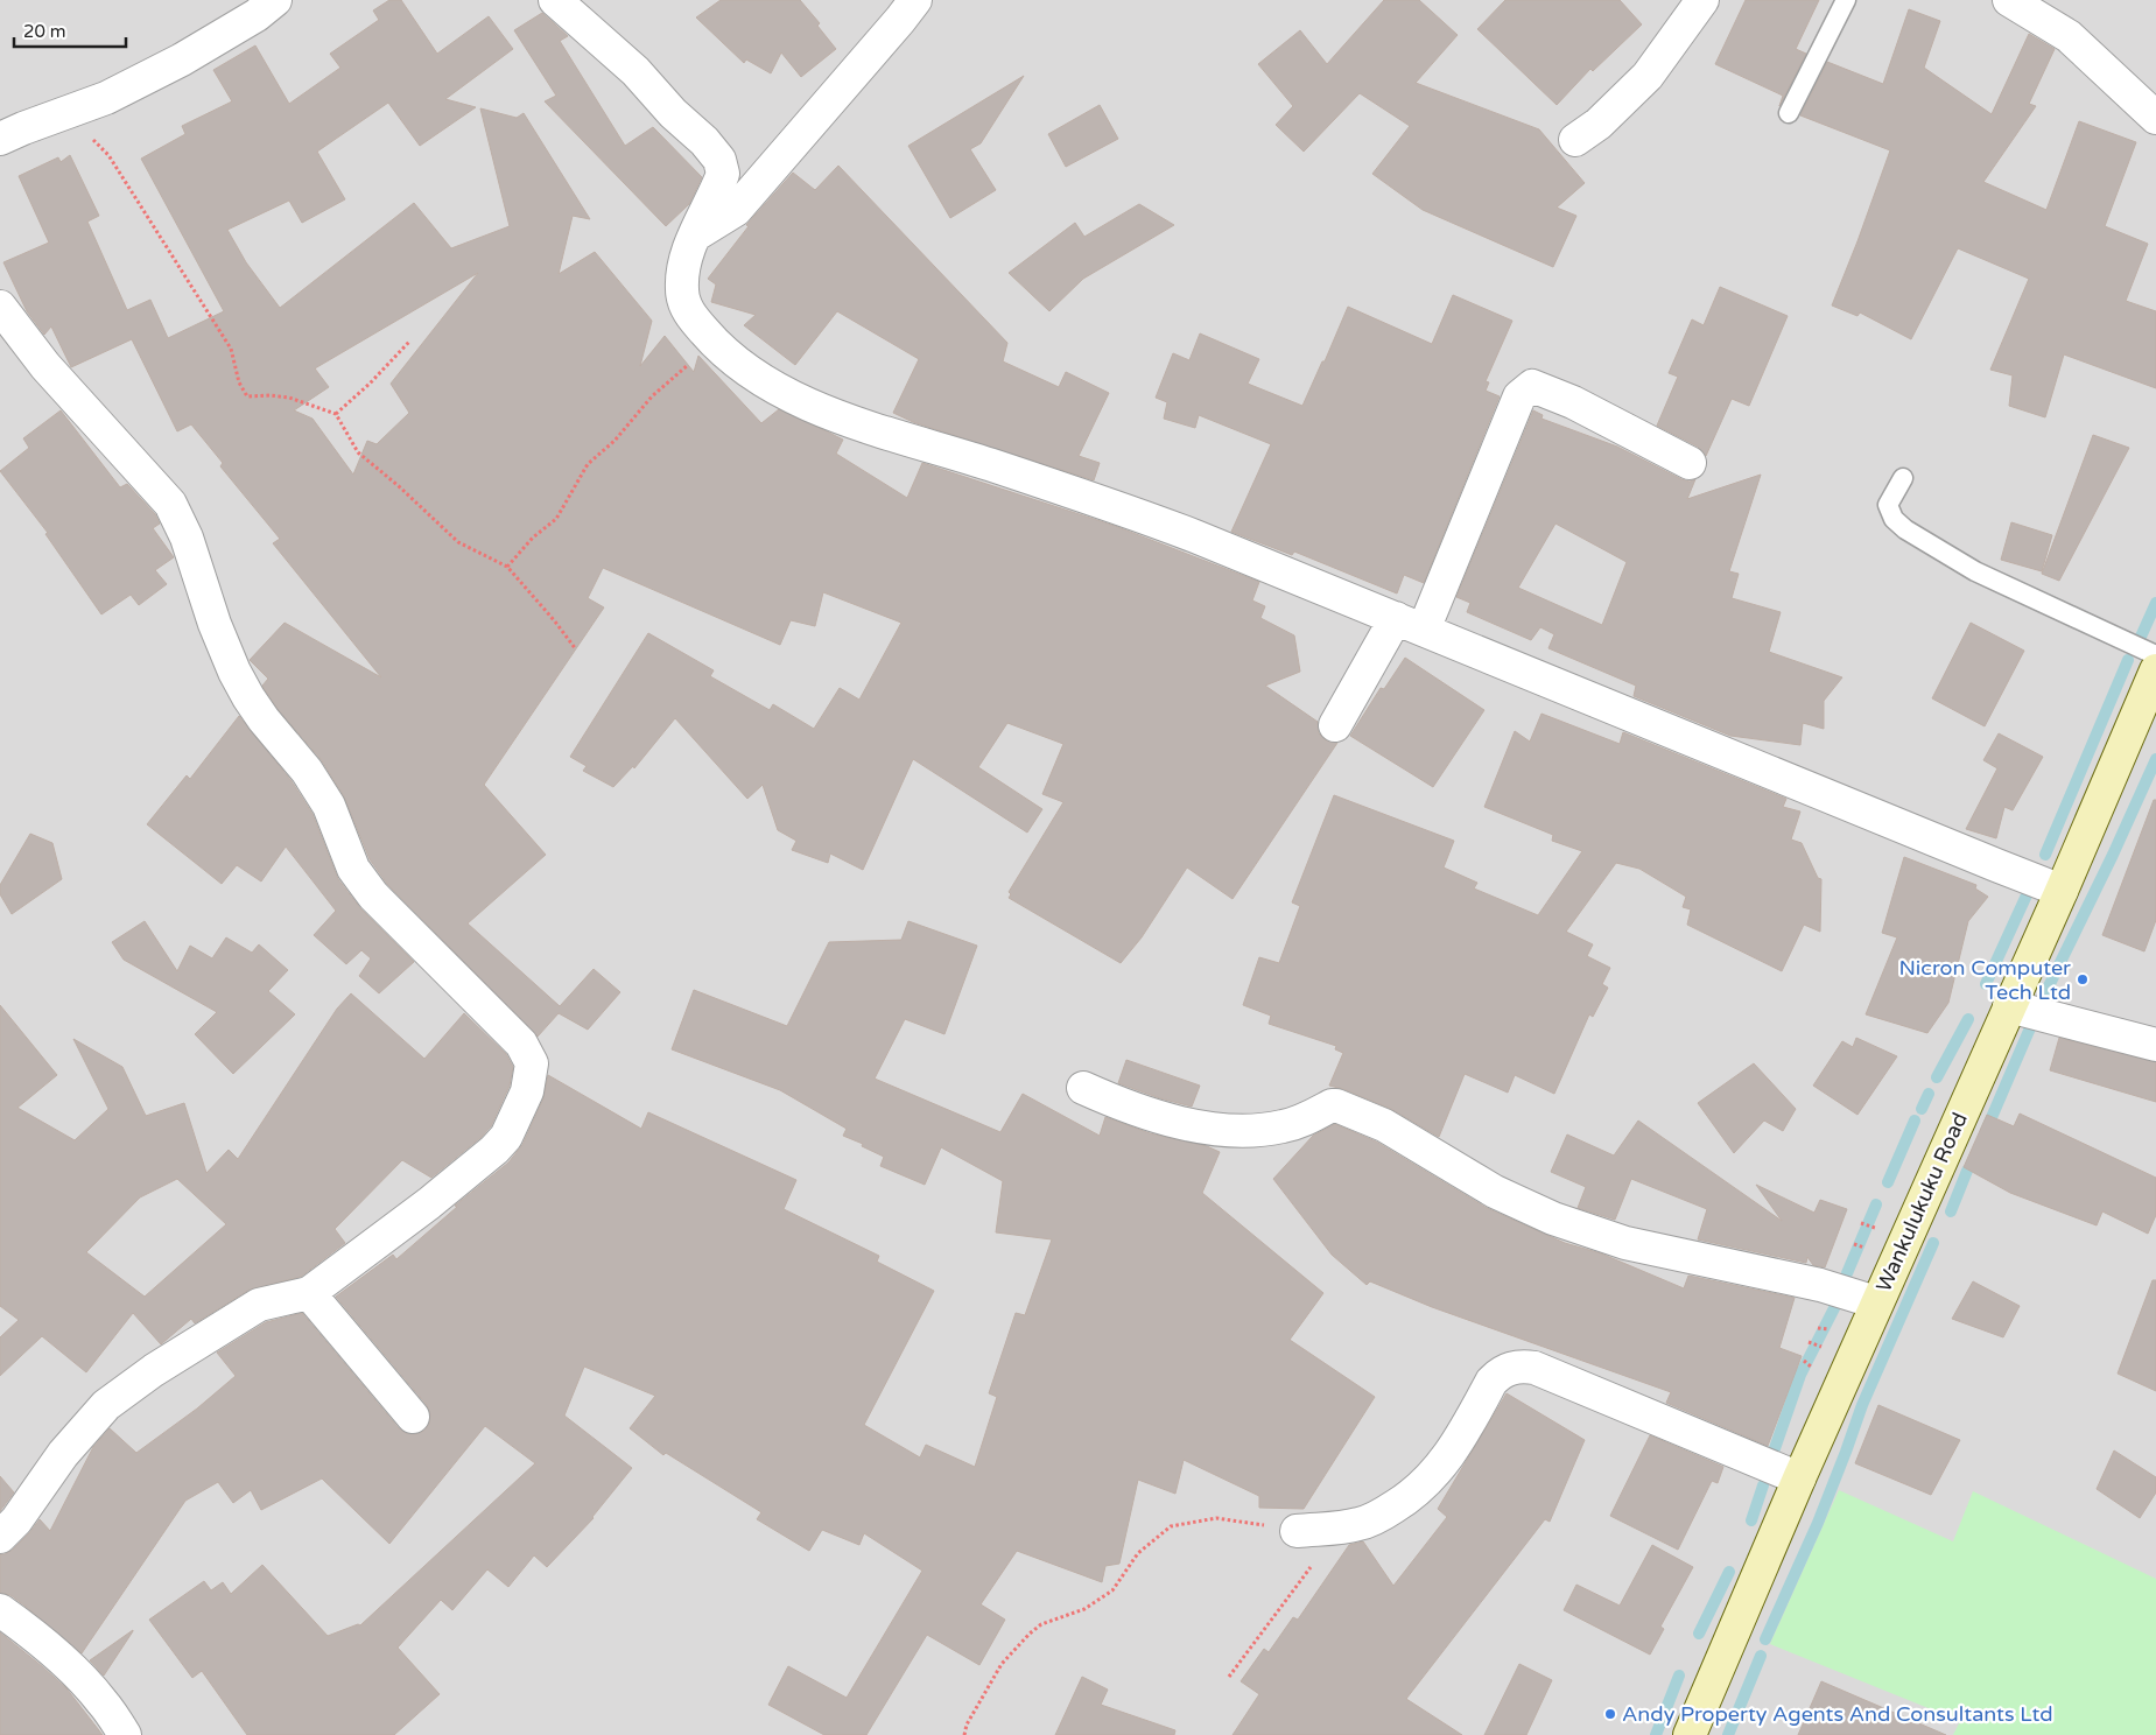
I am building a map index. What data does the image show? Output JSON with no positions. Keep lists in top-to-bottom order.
{
  "streets": {
    "main road": ["Wankulukuku Road"]
  },
  "places": ["Nicron Computer Tech Ltd", "Andy Property Agents And Consultants Ltd"],
  "scale_bar": "20 m"
}
